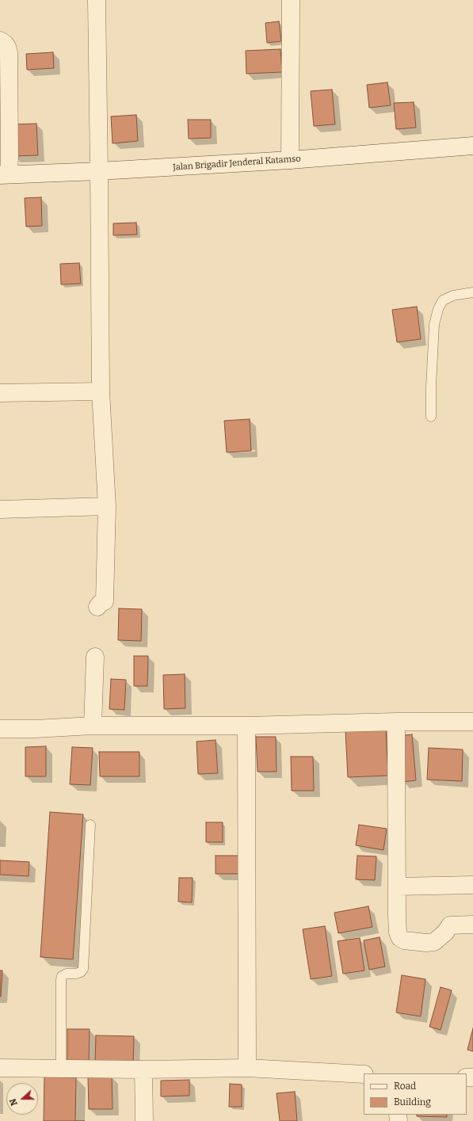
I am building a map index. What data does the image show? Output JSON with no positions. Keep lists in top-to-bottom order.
{
  "streets": {
    "street": ["Jalan Brigadir Jenderal Katamso"]
  },
  "legend": ["Road", "Building"],
  "north": "left"
}
